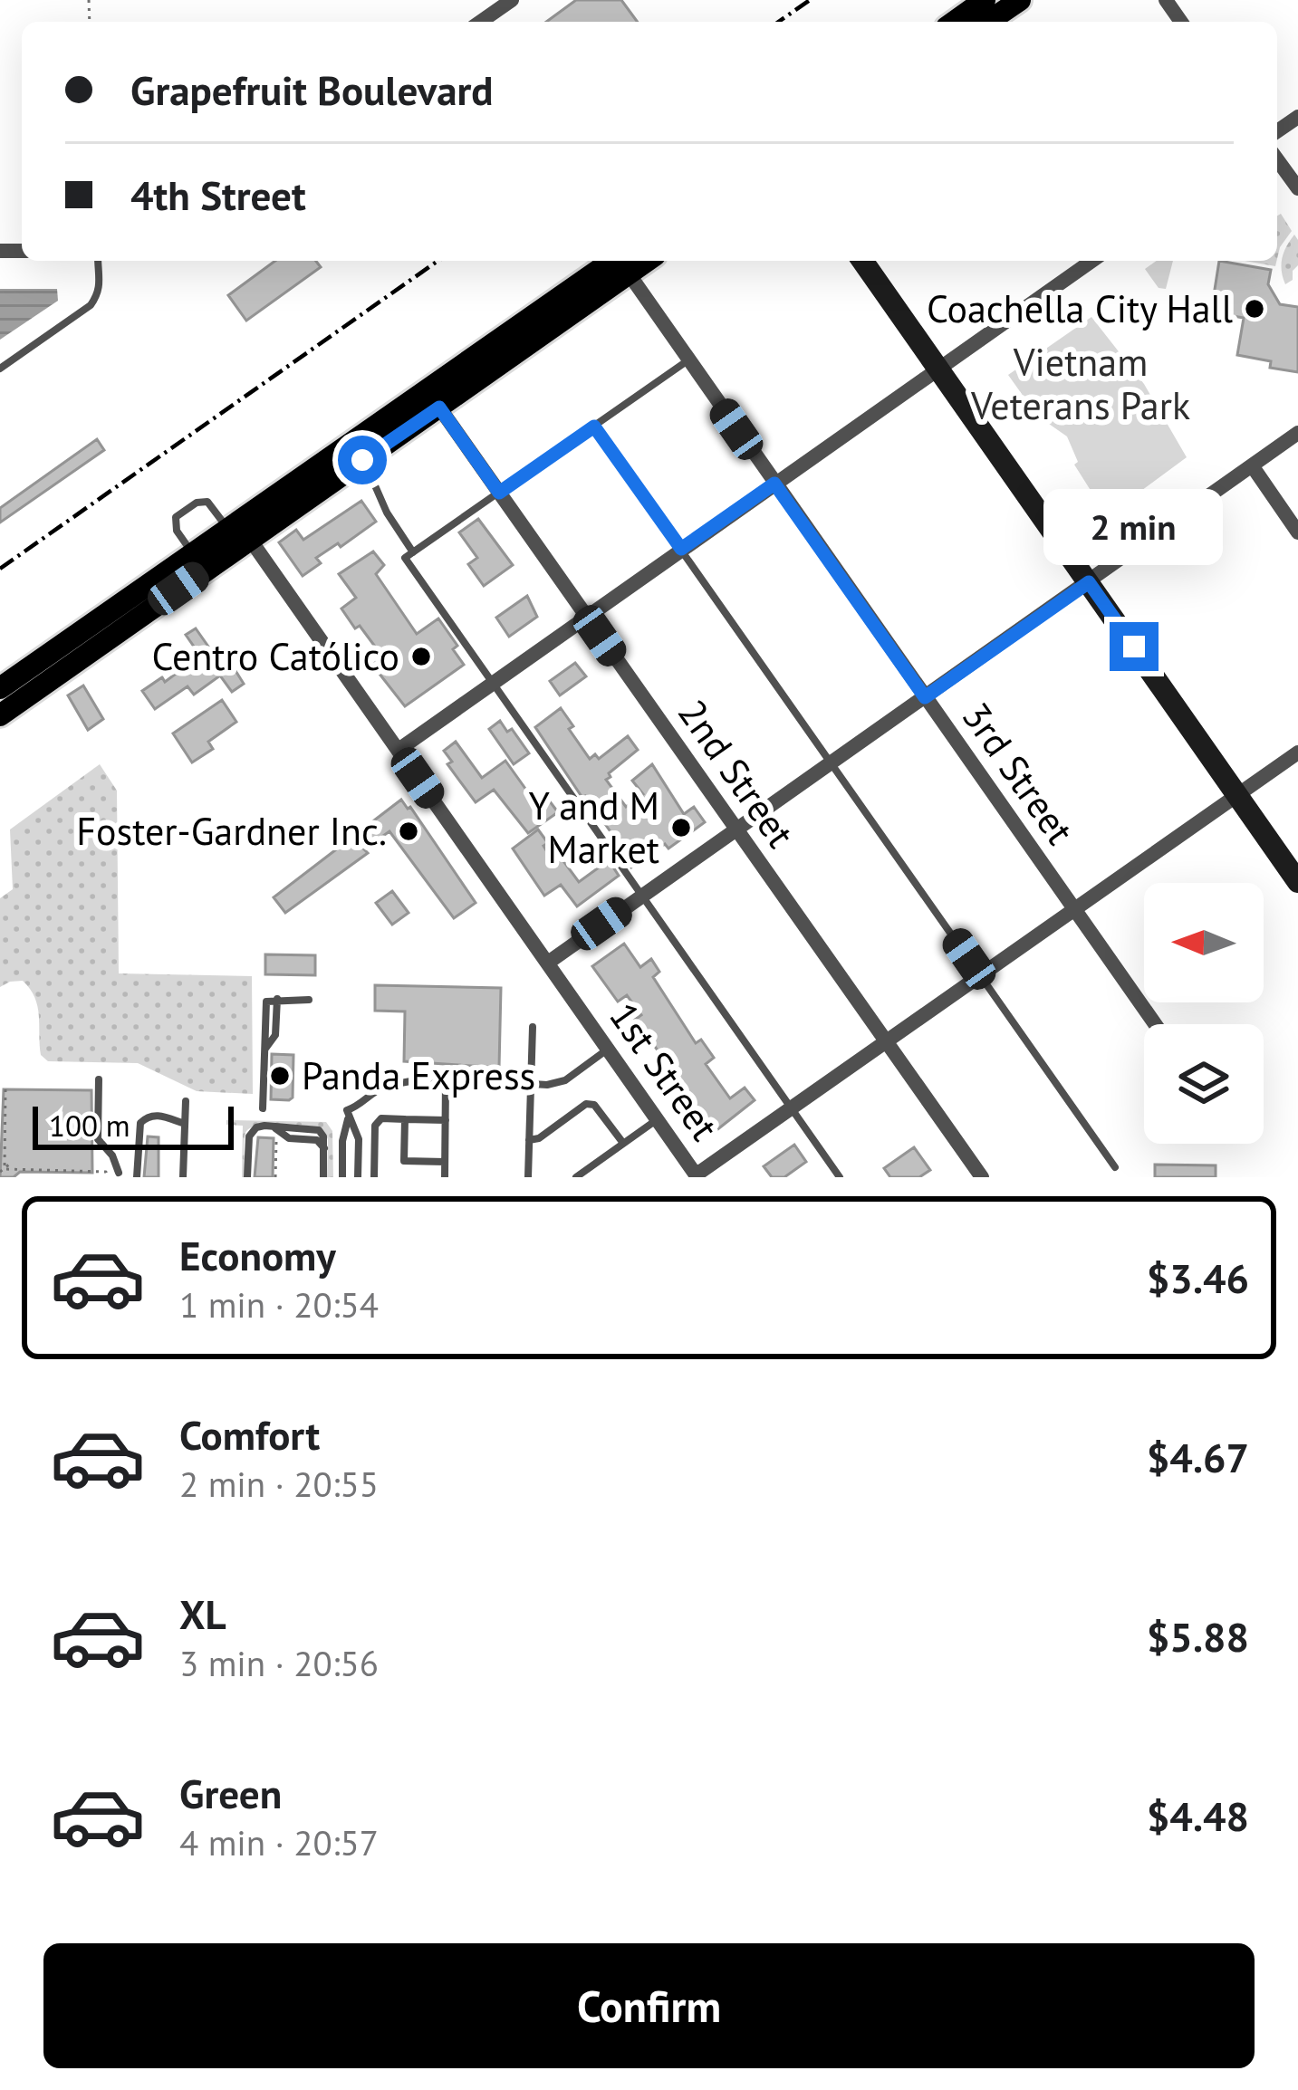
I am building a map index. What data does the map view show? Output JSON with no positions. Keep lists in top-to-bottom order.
{
  "streets": {
    "street": ["2nd Street", "3rd Street", "1st Street"]
  },
  "parks": ["Vietnam Veterans Park"],
  "places": [
    "Coachella City Hall",
    "Centro Católico",
    "Y and M Market",
    "Foster-Gardner Inc.",
    "Panda Express"
  ],
  "scale_bar": "100 m",
  "north": "left",
  "page": {
    "banner": ["Grapefruit Boulevard", "4th Street"],
    "bubble": "2 min",
    "scale": "100 m",
    "list": [
      {
        "name": "Economy",
        "note": "1 min · 20:54",
        "value": "$3.46"
      },
      {
        "name": "Comfort",
        "note": "2 min · 20:55",
        "value": "$4.67"
      },
      {
        "name": "XL",
        "note": "3 min · 20:56",
        "value": "$5.88"
      },
      {
        "name": "Green",
        "note": "4 min · 20:57",
        "value": "$4.48"
      }
    ],
    "buttons": "Confirm"
  }
}
